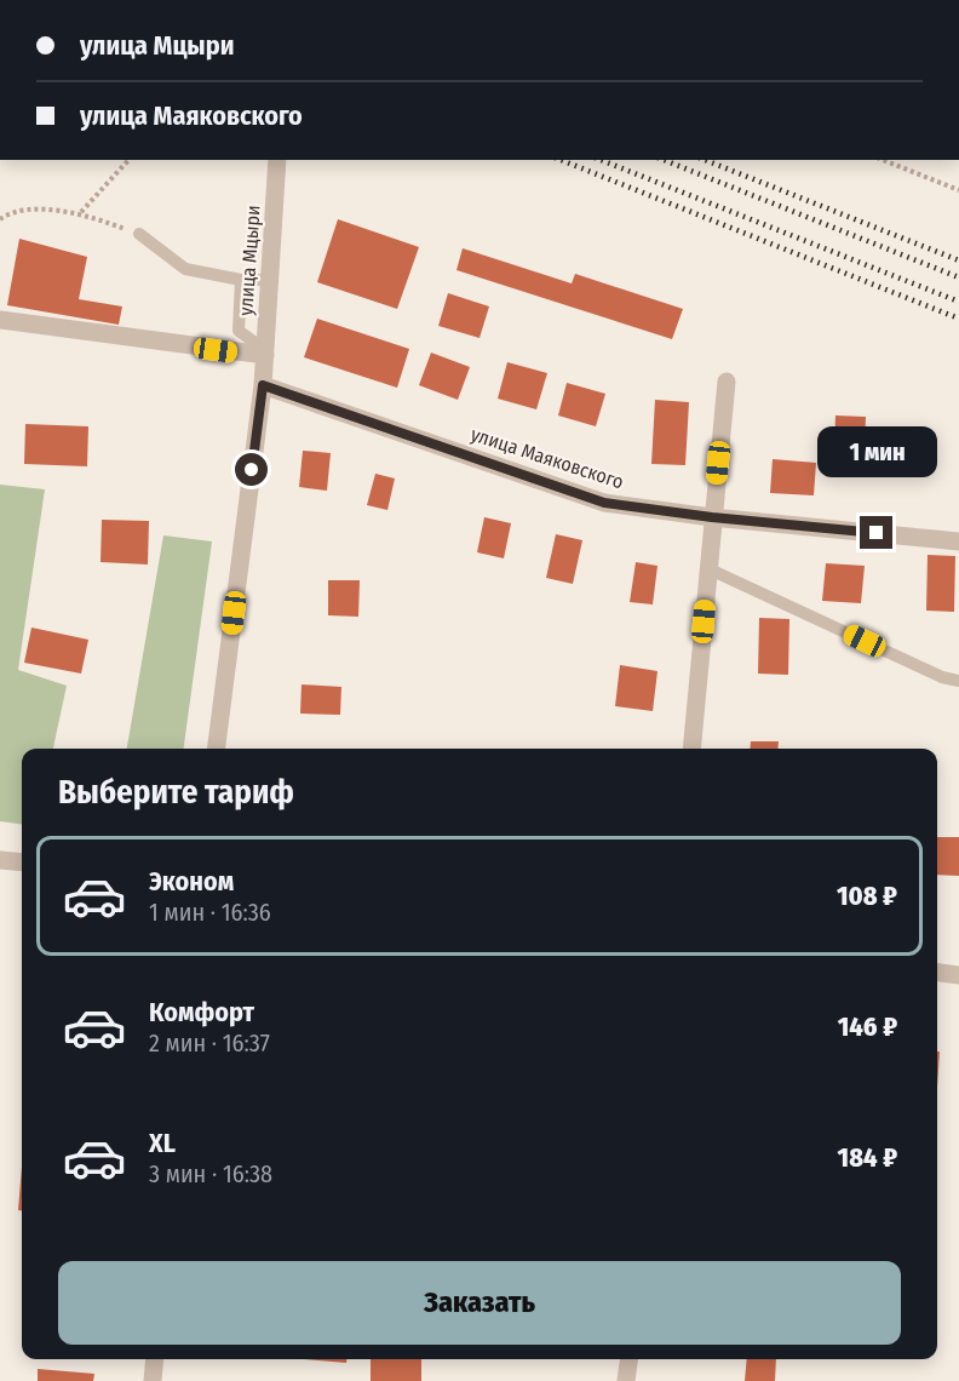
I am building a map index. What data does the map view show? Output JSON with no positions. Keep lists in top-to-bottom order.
{
  "streets": {
    "street": ["улица Мцыри", "улица Маяковского"]
  },
  "crossings": [
    ["улица Мцыри", "улица Маяковского"]
  ],
  "page": {
    "banner": ["улица Мцыри", "улица Маяковского"],
    "bubble": "1 мин",
    "heading": "Выберите тариф",
    "list": [
      {
        "name": "Эконом",
        "note": "1 мин · 16:36",
        "value": "108 ₽"
      },
      {
        "name": "Комфорт",
        "note": "2 мин · 16:37",
        "value": "146 ₽"
      },
      {
        "name": "XL",
        "note": "3 мин · 16:38",
        "value": "184 ₽"
      }
    ],
    "buttons": "Заказать"
  }
}
